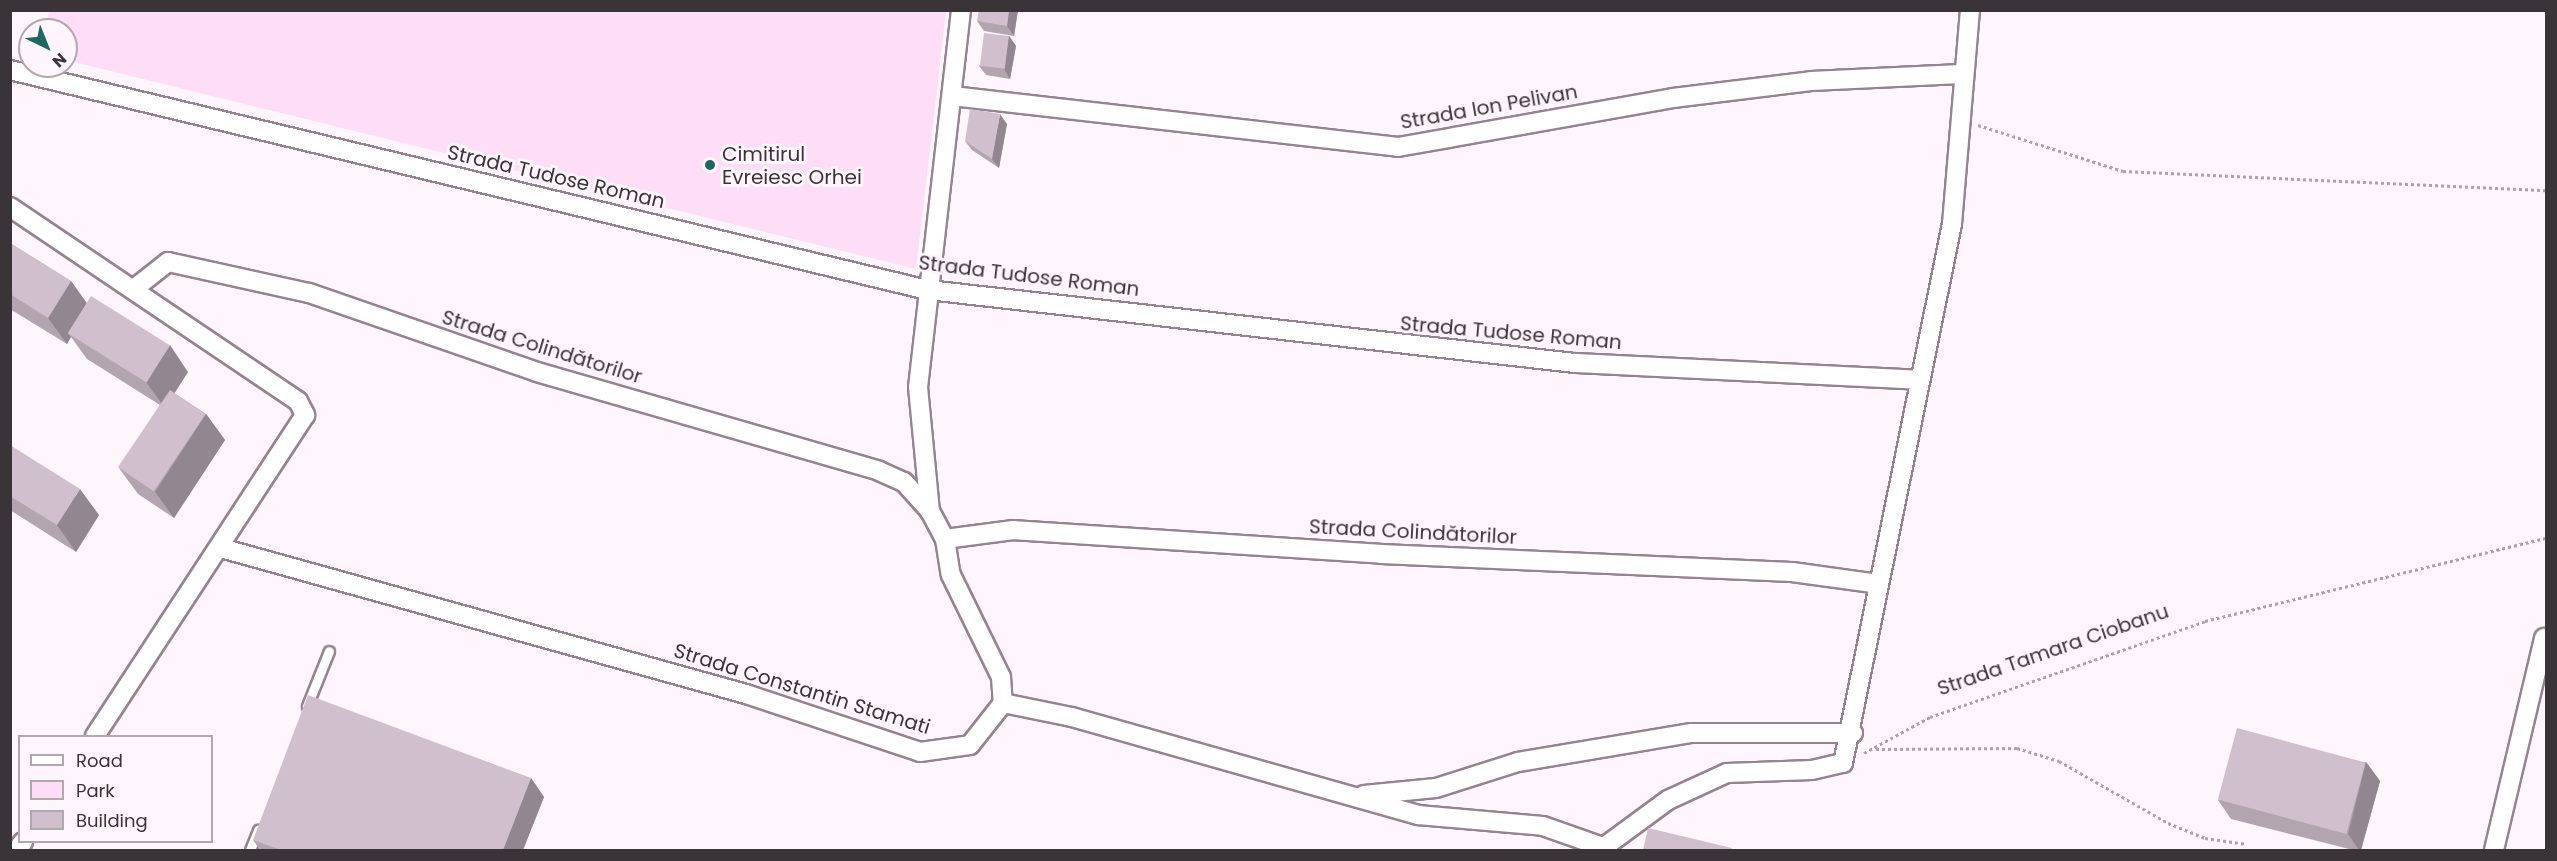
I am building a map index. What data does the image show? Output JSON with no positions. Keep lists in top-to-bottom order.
{
  "streets": {
    "street": [
      "Strada Ion Pelivan",
      "Strada Tudose Roman",
      "Strada Colindătorilor",
      "Strada Constantin Stamati"
    ],
    "path": ["Strada Tamara Ciobanu"]
  },
  "places": ["Cimitirul Evreiesc Orhei"],
  "legend": ["Road", "Park", "Building"],
  "north": "bottom right"
}
